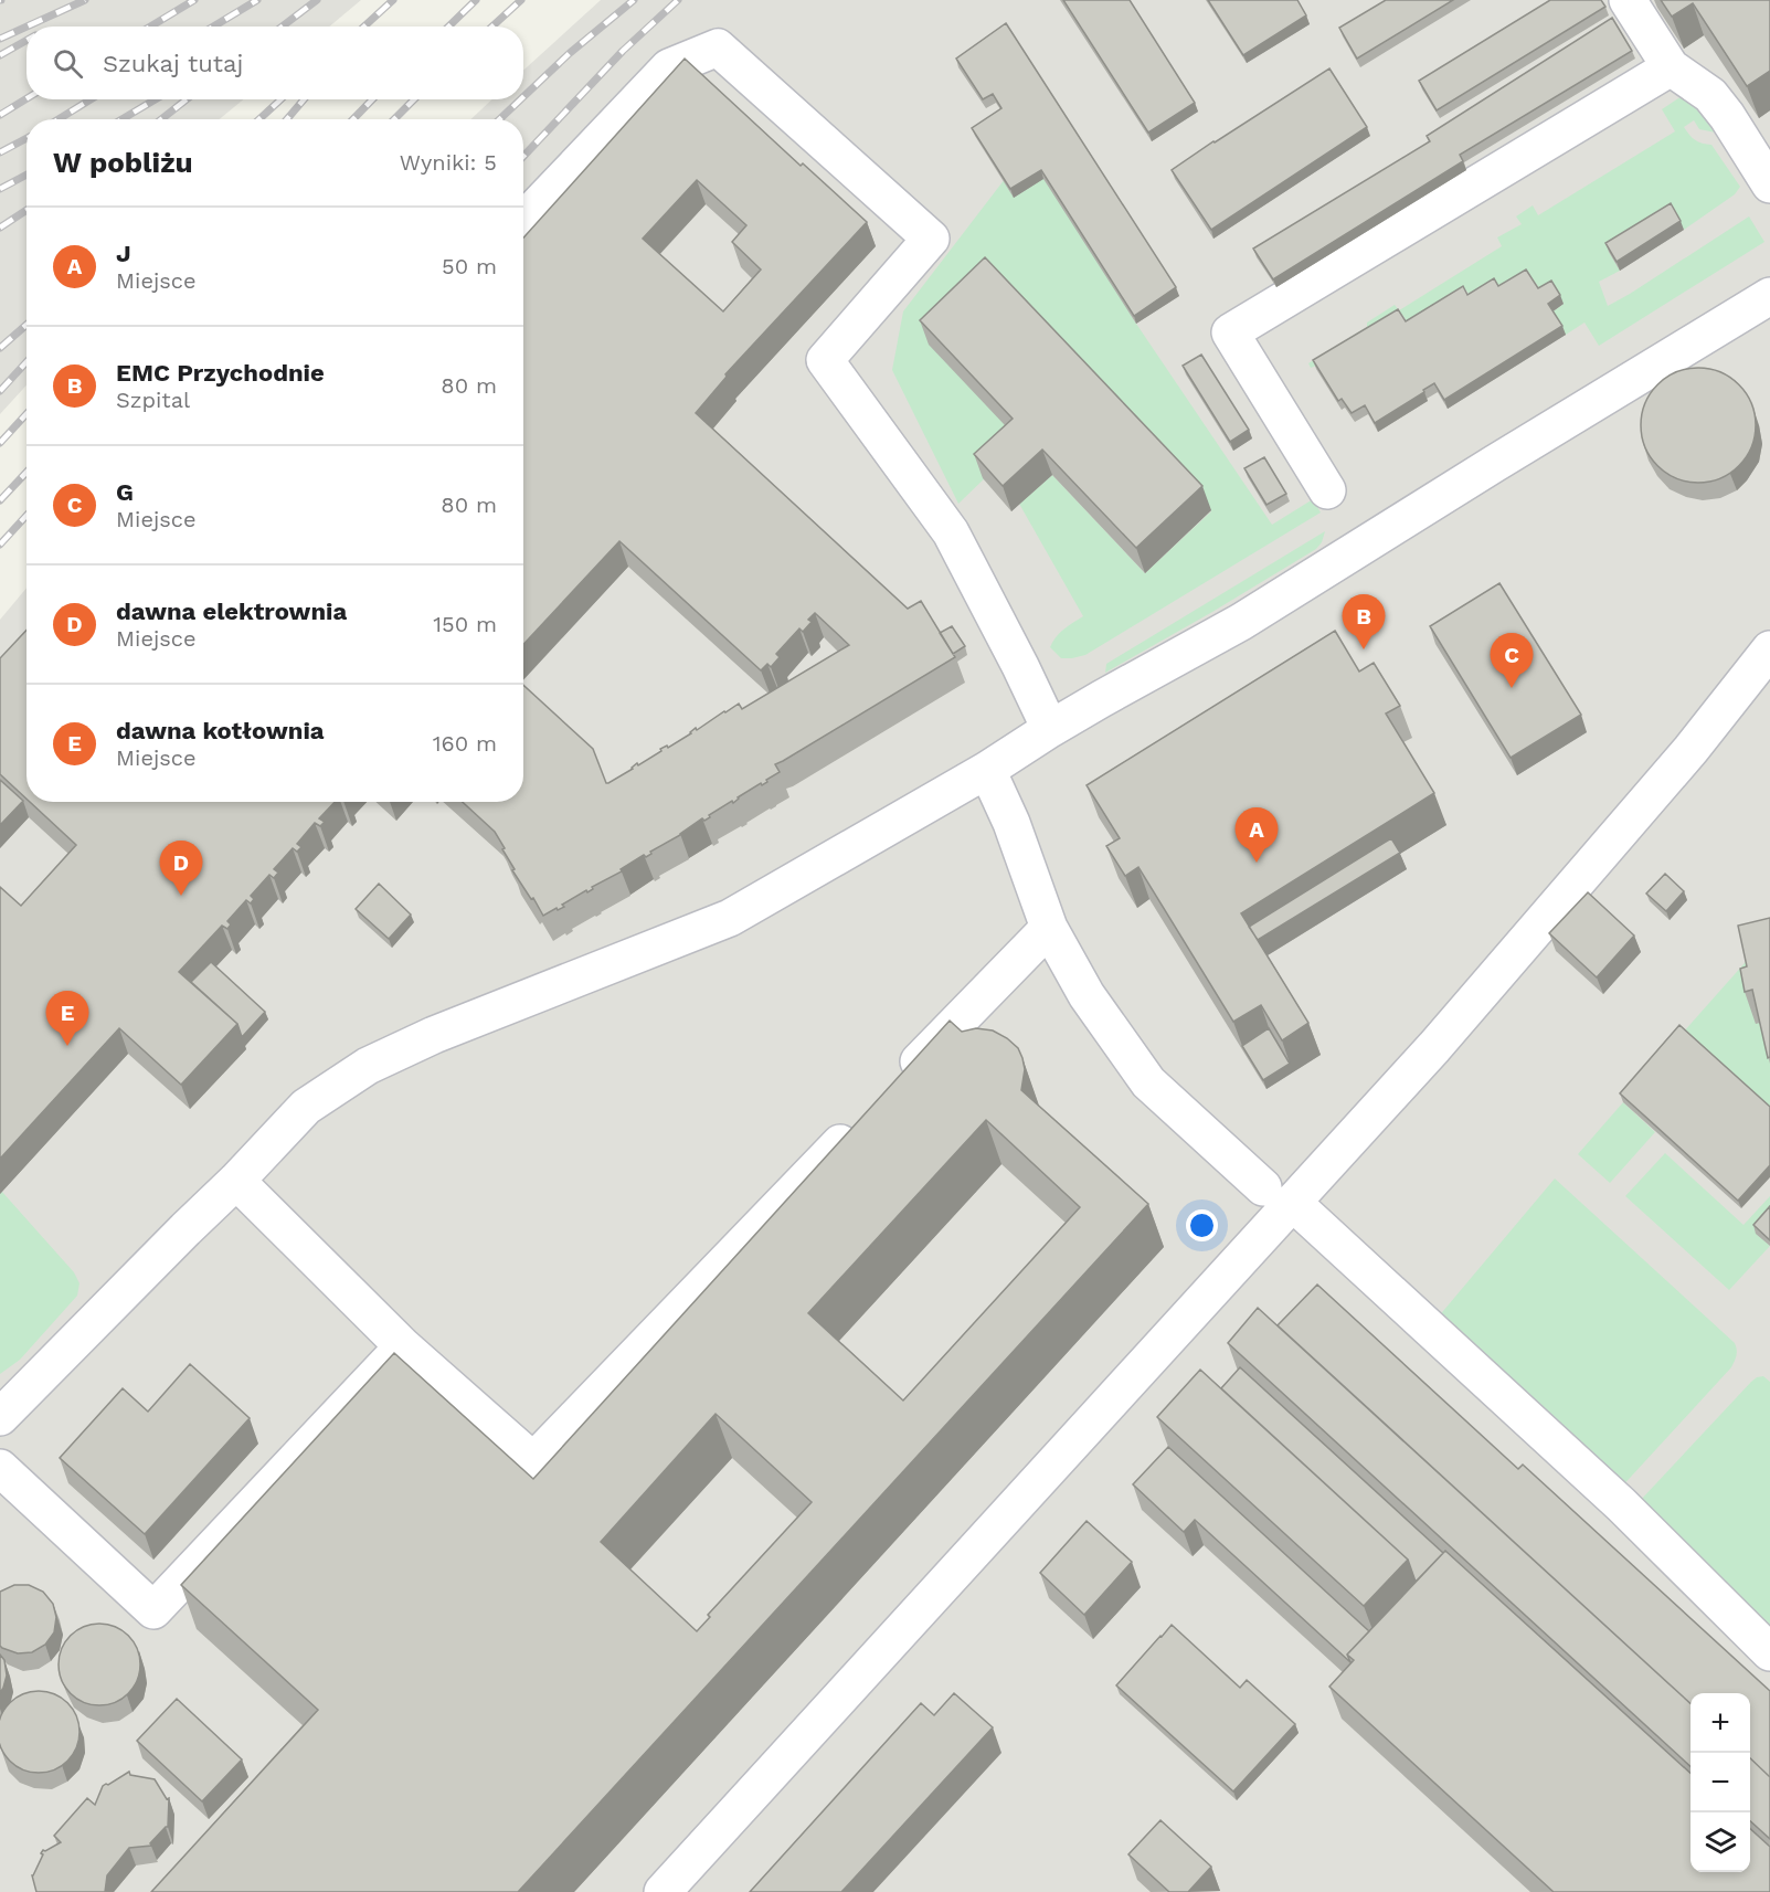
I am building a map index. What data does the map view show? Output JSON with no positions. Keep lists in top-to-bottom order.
{
  "page": {
    "search": "Szukaj tutaj",
    "heading": ["W pobliżu", "Wyniki: 5"],
    "list": [
      {
        "mark": "A",
        "name": "J",
        "note": "Miejsce",
        "value": "50 m"
      },
      {
        "mark": "B",
        "name": "EMC Przychodnie",
        "note": "Szpital",
        "value": "80 m"
      },
      {
        "mark": "C",
        "name": "G",
        "note": "Miejsce",
        "value": "80 m"
      },
      {
        "mark": "D",
        "name": "dawna elektrownia",
        "note": "Miejsce",
        "value": "150 m"
      },
      {
        "mark": "E",
        "name": "dawna kotłownia",
        "note": "Miejsce",
        "value": "160 m"
      }
    ],
    "pins": [
      "B",
      "C",
      "A",
      "D",
      "E"
    ],
    "map_buttons": ["+", "−"]
  }
}
